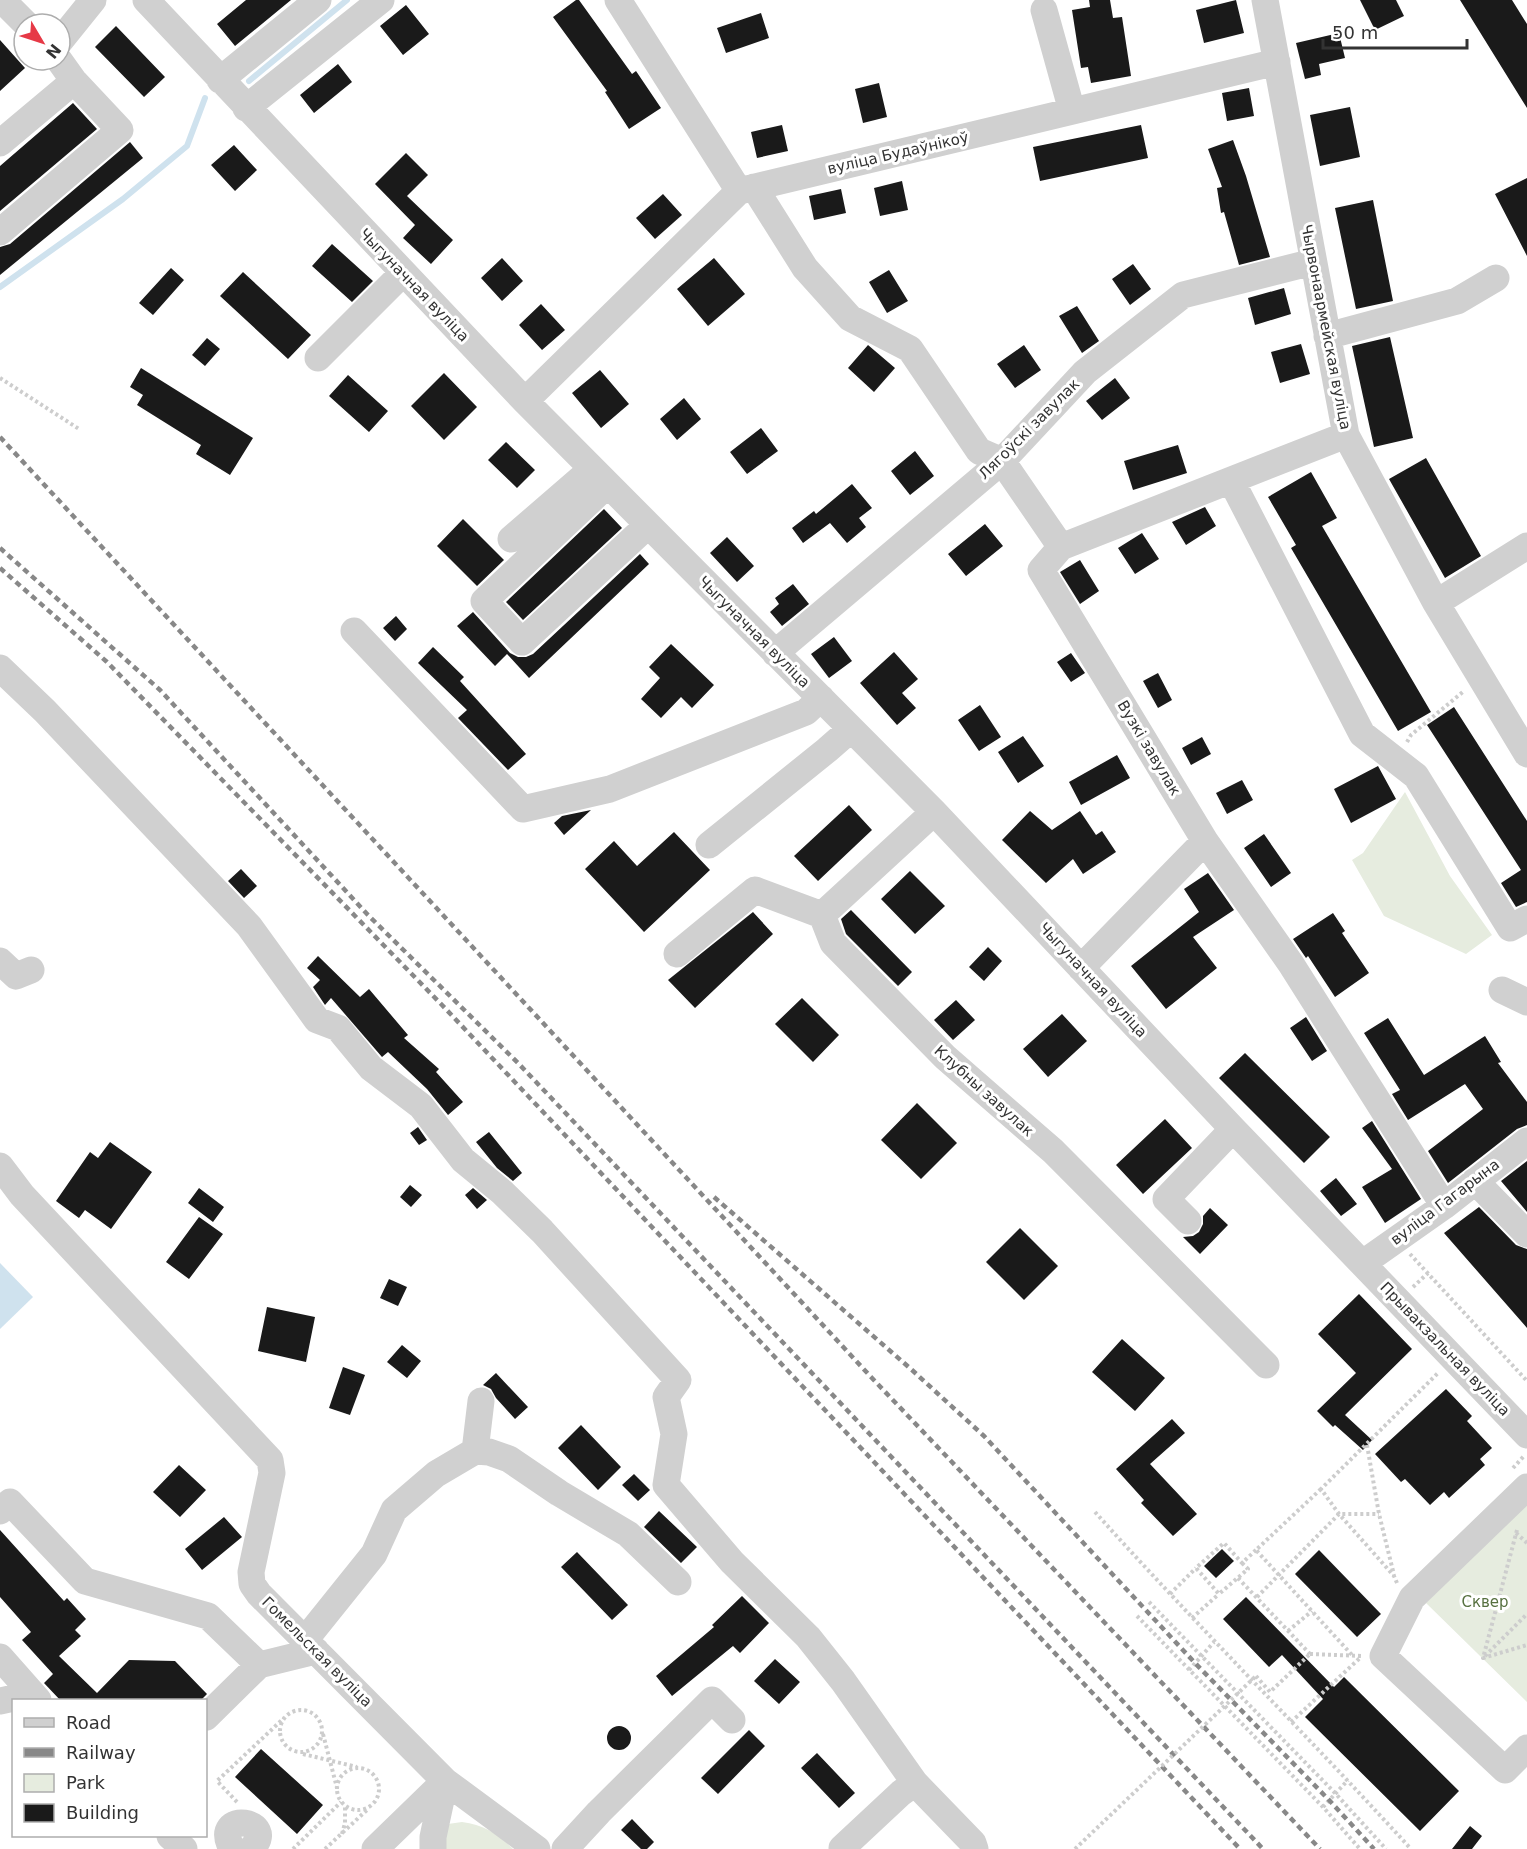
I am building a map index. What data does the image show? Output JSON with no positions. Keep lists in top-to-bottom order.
{
  "streets": {
    "street": [
      "вуліца Будаўнікоў",
      "Чыгуначная вуліца",
      "Чырвонаармейская вуліца",
      "Лягоўскі завулак",
      "Вузкі завулак",
      "Клубны завулак",
      "вуліца Гагарына",
      "Прывакзальная вуліца",
      "Гомельская вуліца"
    ]
  },
  "crossings": [
    ["вуліца Будаўнікоў", "Чырвонаармейская вуліца"],
    ["Чыгуначная вуліца", "Лягоўскі завулак"],
    ["Чыгуначная вуліца", "вуліца Гагарына"],
    ["Чыгуначная вуліца", "Прывакзальная вуліца"],
    ["Чырвонаармейская вуліца", "Лягоўскі завулак"],
    ["Чырвонаармейская вуліца", "Вузкі завулак"],
    ["Вузкі завулак", "вуліца Гагарына"],
    ["вуліца Гагарына", "Прывакзальная вуліца"]
  ],
  "parks": ["Сквер"],
  "legend": [
    "Road",
    "Railway",
    "Park",
    "Building"
  ],
  "scale_bar": "50 m",
  "north": "bottom right"
}
